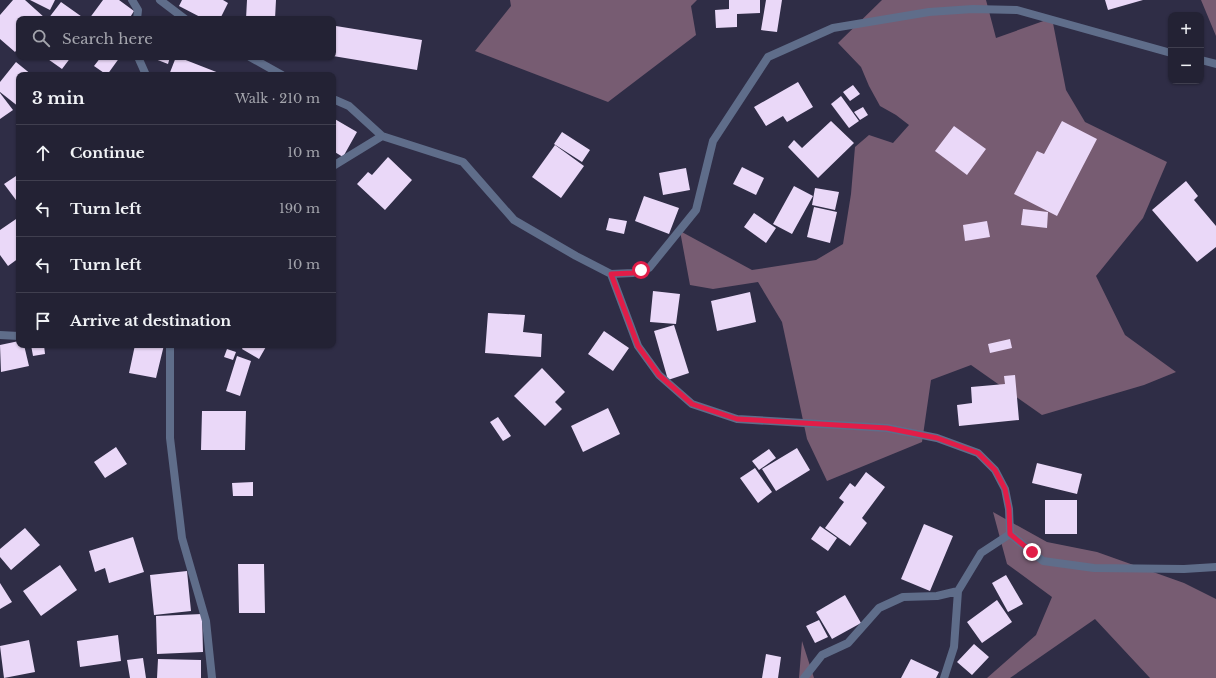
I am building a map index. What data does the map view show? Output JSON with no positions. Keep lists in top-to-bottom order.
{
  "page": {
    "map_buttons": ["+", "−"],
    "search": "Search here",
    "heading": ["3 min", "Walk · 210 m"],
    "list": [
      ["Continue", "10 m"],
      ["Turn left", "190 m"],
      ["Turn left", "10 m"],
      "Arrive at destination"
    ]
  }
}
